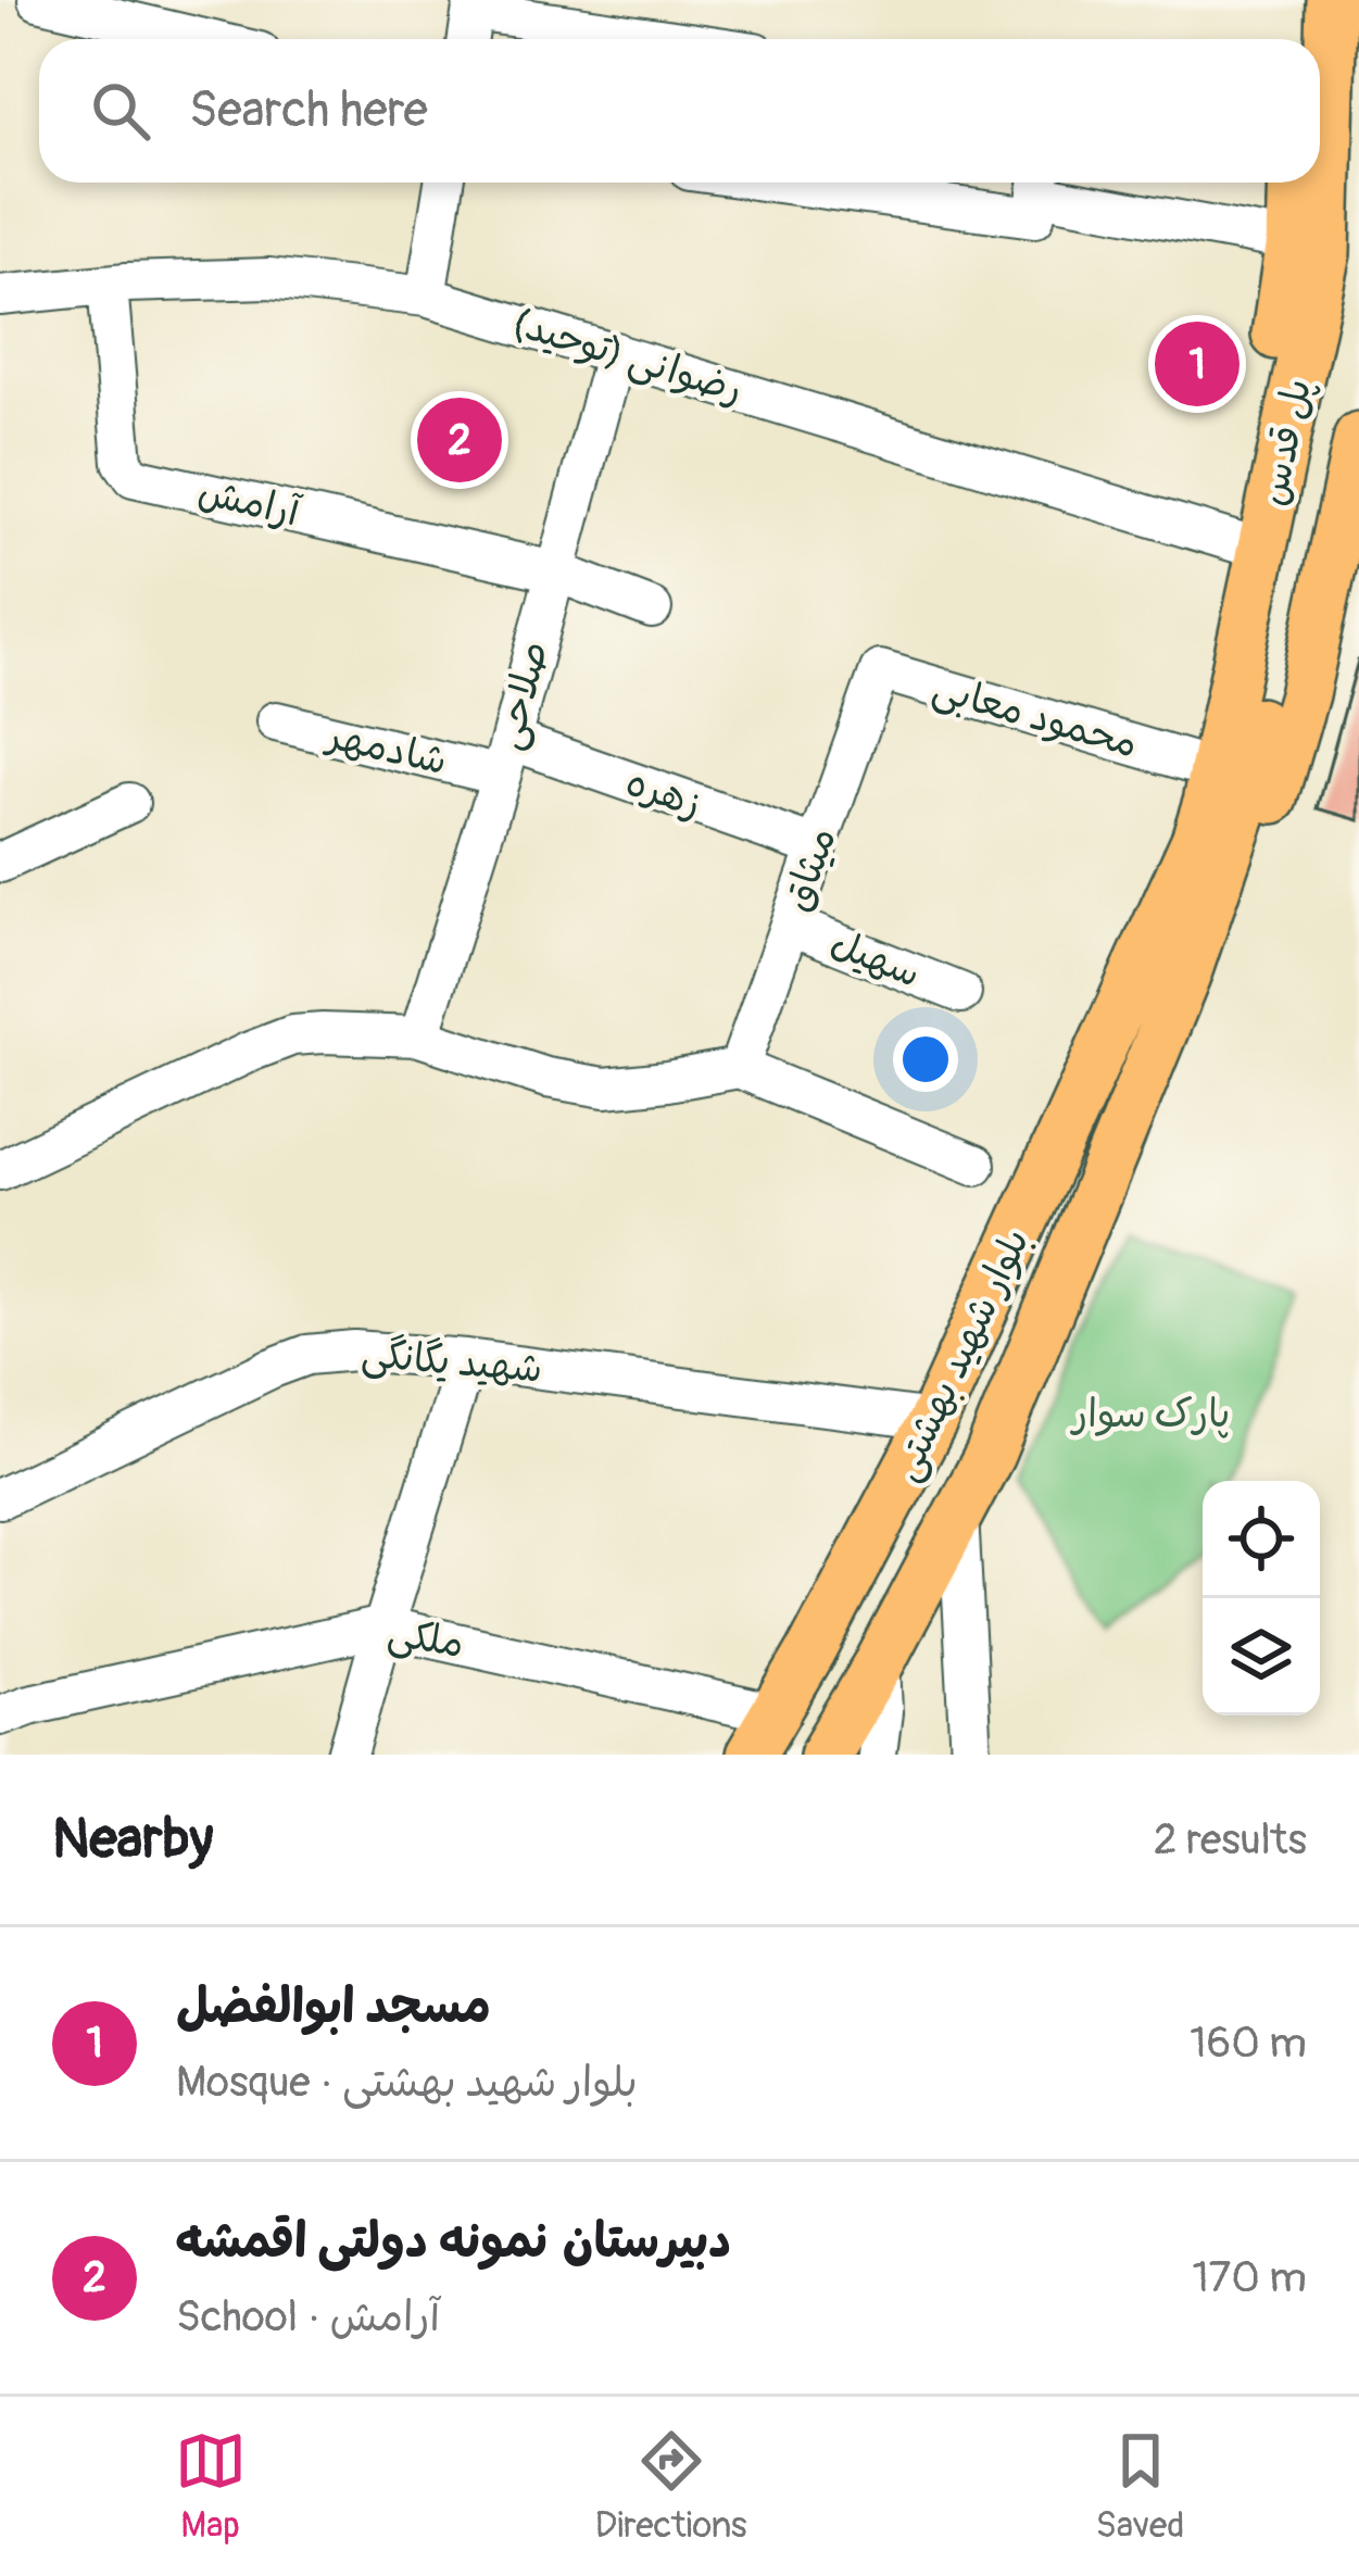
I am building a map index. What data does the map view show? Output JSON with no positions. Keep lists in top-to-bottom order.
{
  "streets": {
    "main road": ["پل قدس", "بلوار شهید بهشتی"],
    "street": [
      "رضوانی (توحید)",
      "آرامش",
      "صلاحی",
      "محمود معابی",
      "شادمهر",
      "زهره",
      "میثاق",
      "سهیل",
      "شهید یگانگی",
      "ملکی"
    ]
  },
  "crossings": [
    ["رضوانی (توحید)", "آرامش"],
    ["رضوانی (توحید)", "صلاحی"],
    ["رضوانی (توحید)", "بلوار شهید بهشتی"],
    ["پل قدس", "محمود معابی"],
    ["پل قدس", "بلوار شهید بهشتی"],
    ["آرامش", "صلاحی"],
    ["صلاحی", "شادمهر"],
    ["صلاحی", "زهره"],
    ["محمود معابی", "میثاق"],
    ["محمود معابی", "بلوار شهید بهشتی"],
    ["شادمهر", "زهره"],
    ["زهره", "میثاق"],
    ["میثاق", "سهیل"],
    ["بلوار شهید بهشتی", "شهید یگانگی"],
    ["بلوار شهید بهشتی", "ملکی"]
  ],
  "parks": ["پارک سوار"],
  "page": {
    "search": "Search here",
    "pins": ["1", "2"],
    "heading": ["Nearby", "2 results"],
    "list": [
      {
        "mark": "1",
        "name": "مسجد ابوالفضل",
        "note": "Mosque · بلوار شهید بهشتی",
        "value": "160 m"
      },
      {
        "mark": "2",
        "name": "دبیرستان نمونه دولتی اقمشه",
        "note": "School · آرامش",
        "value": "170 m"
      }
    ],
    "nav": ["Map", "Directions", "Saved"]
  }
}
